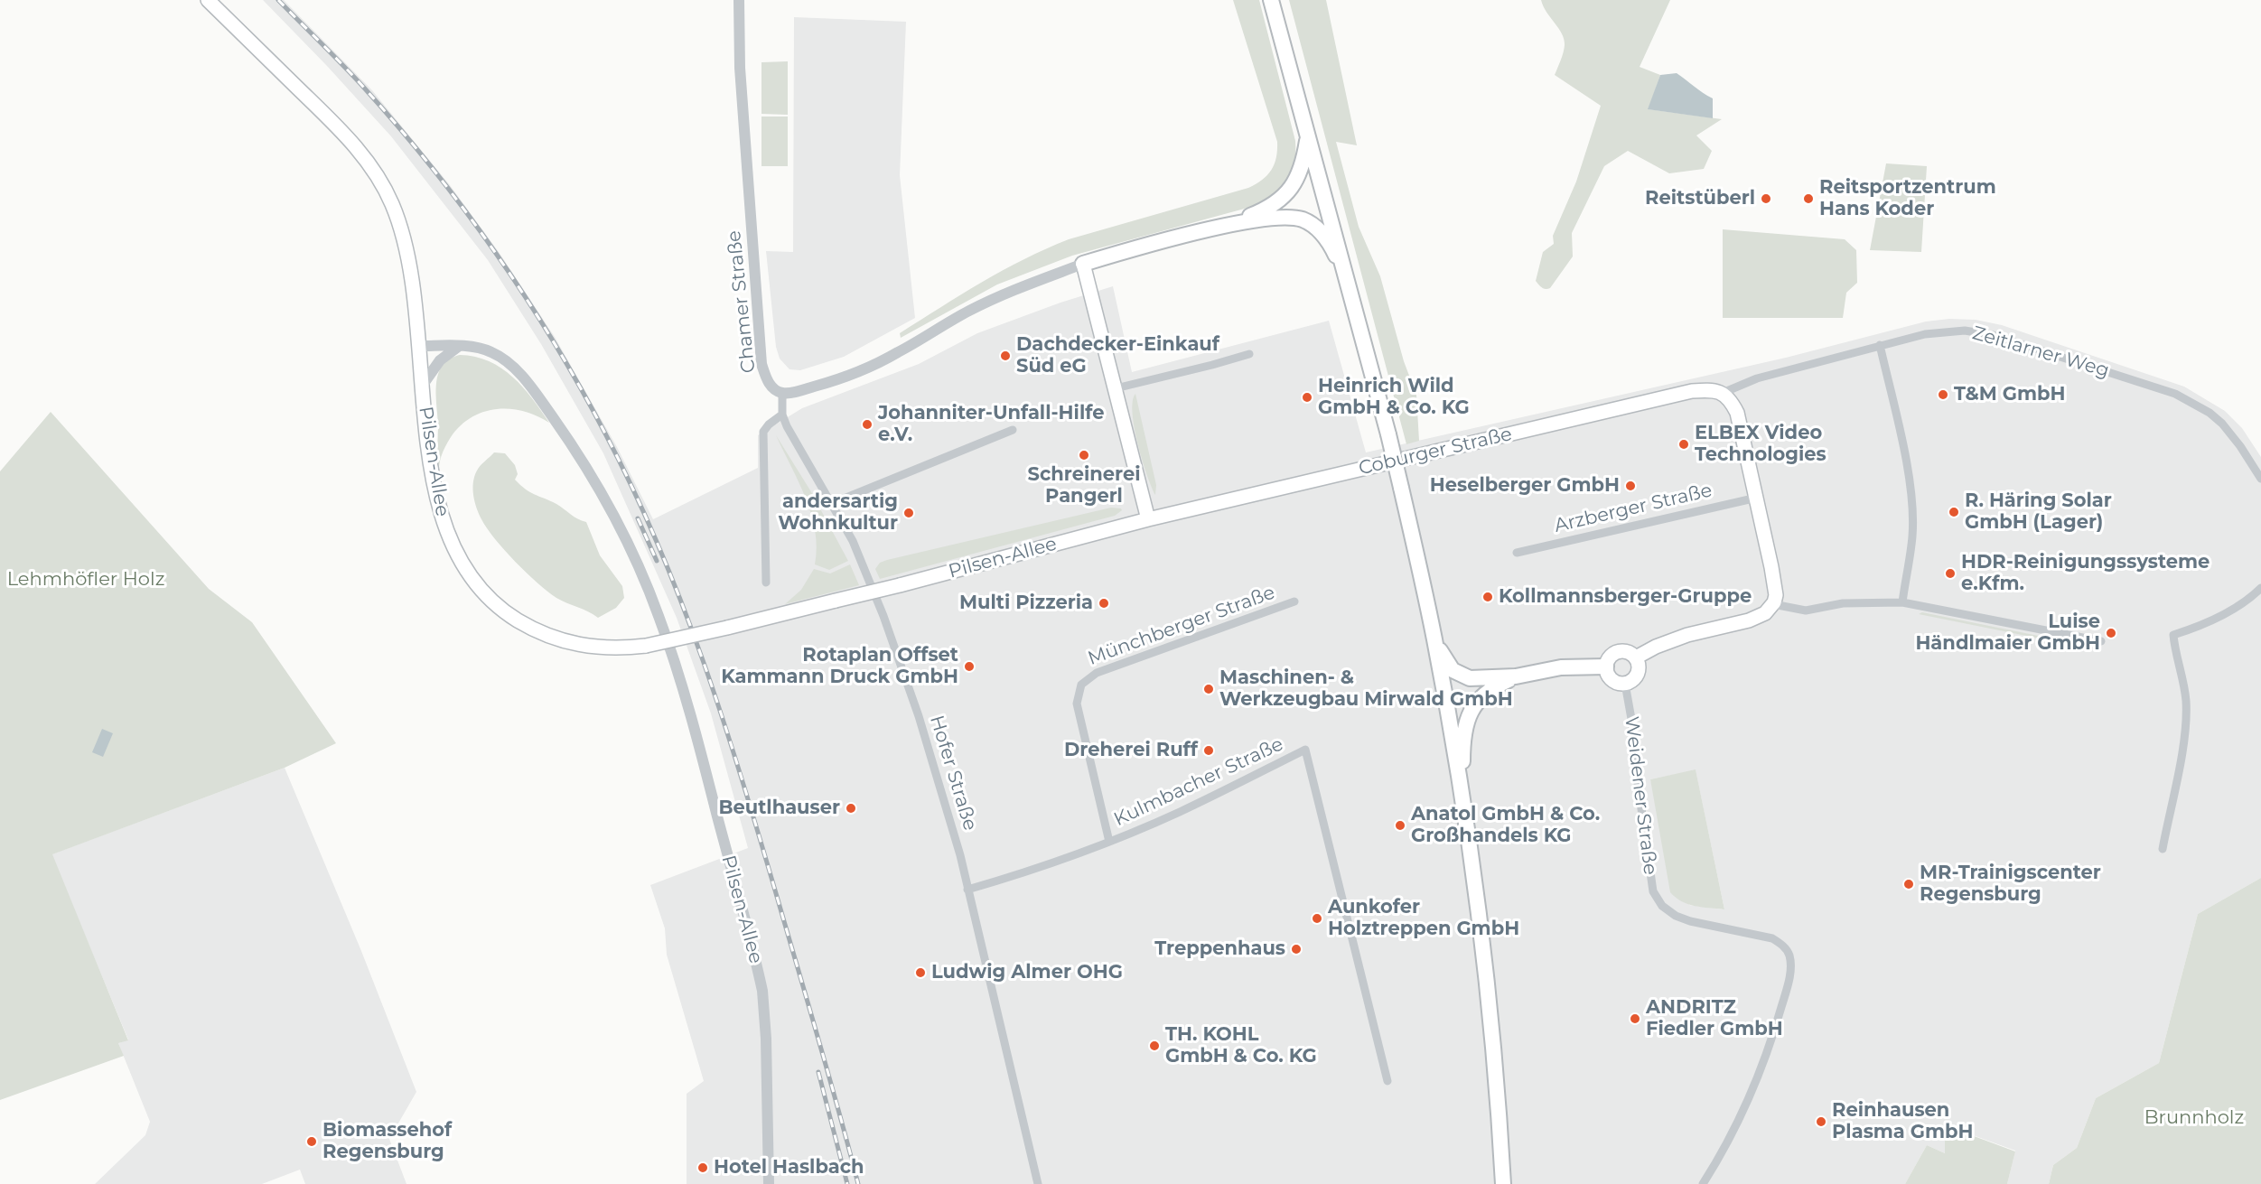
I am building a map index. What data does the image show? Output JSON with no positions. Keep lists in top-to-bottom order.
{
  "streets": {
    "main road": ["Coburger Straße", "Pilsen-Allee"],
    "street": [
      "Chamer Straße",
      "Zeitlarner Weg",
      "Arzberger Straße",
      "Münchberger Straße",
      "Hofer Straße",
      "Kulmbacher Straße",
      "Weidener Straße"
    ]
  },
  "crossings": [
    ["Chamer Straße", "Hofer Straße"],
    ["Zeitlarner Weg", "Coburger Straße"],
    ["Coburger Straße", "Pilsen-Allee"],
    ["Münchberger Straße", "Kulmbacher Straße"],
    ["Hofer Straße", "Kulmbacher Straße"]
  ],
  "parks": ["Lehmhöfler Holz", "Brunnholz"],
  "places": [
    "Reitstüberl",
    "Reitsportzentrum Hans Koder",
    "Dachdecker-Einkauf Süd eG",
    "T&M GmbH",
    "Heinrich Wild GmbH & Co. KG",
    "Johanniter-Unfall-Hilfe e.V.",
    "ELBEX Video Technologies",
    "Schreinerei Pangerl",
    "Heselberger GmbH",
    "R. Häring Solar GmbH (Lager)",
    "andersartig Wohnkultur",
    "HDR-Reinigungssysteme e.Kfm.",
    "Kollmannsberger-Gruppe",
    "Multi Pizzeria",
    "Luise Händlmaier GmbH",
    "Rotaplan Offset Kammann Druck GmbH",
    "Maschinen- & Werkzeugbau Mirwald GmbH",
    "Dreherei Ruff",
    "Beutlhauser",
    "Anatol GmbH & Co. Großhandels KG",
    "MR-Trainigscenter Regensburg",
    "Aunkofer Holztreppen GmbH",
    "Treppenhaus",
    "Ludwig Almer OHG",
    "ANDRITZ Fiedler GmbH",
    "TH. KOHL GmbH & Co. KG",
    "Reinhausen Plasma GmbH",
    "Biomassehof Regensburg",
    "Hotel Haslbach"
  ]
}
